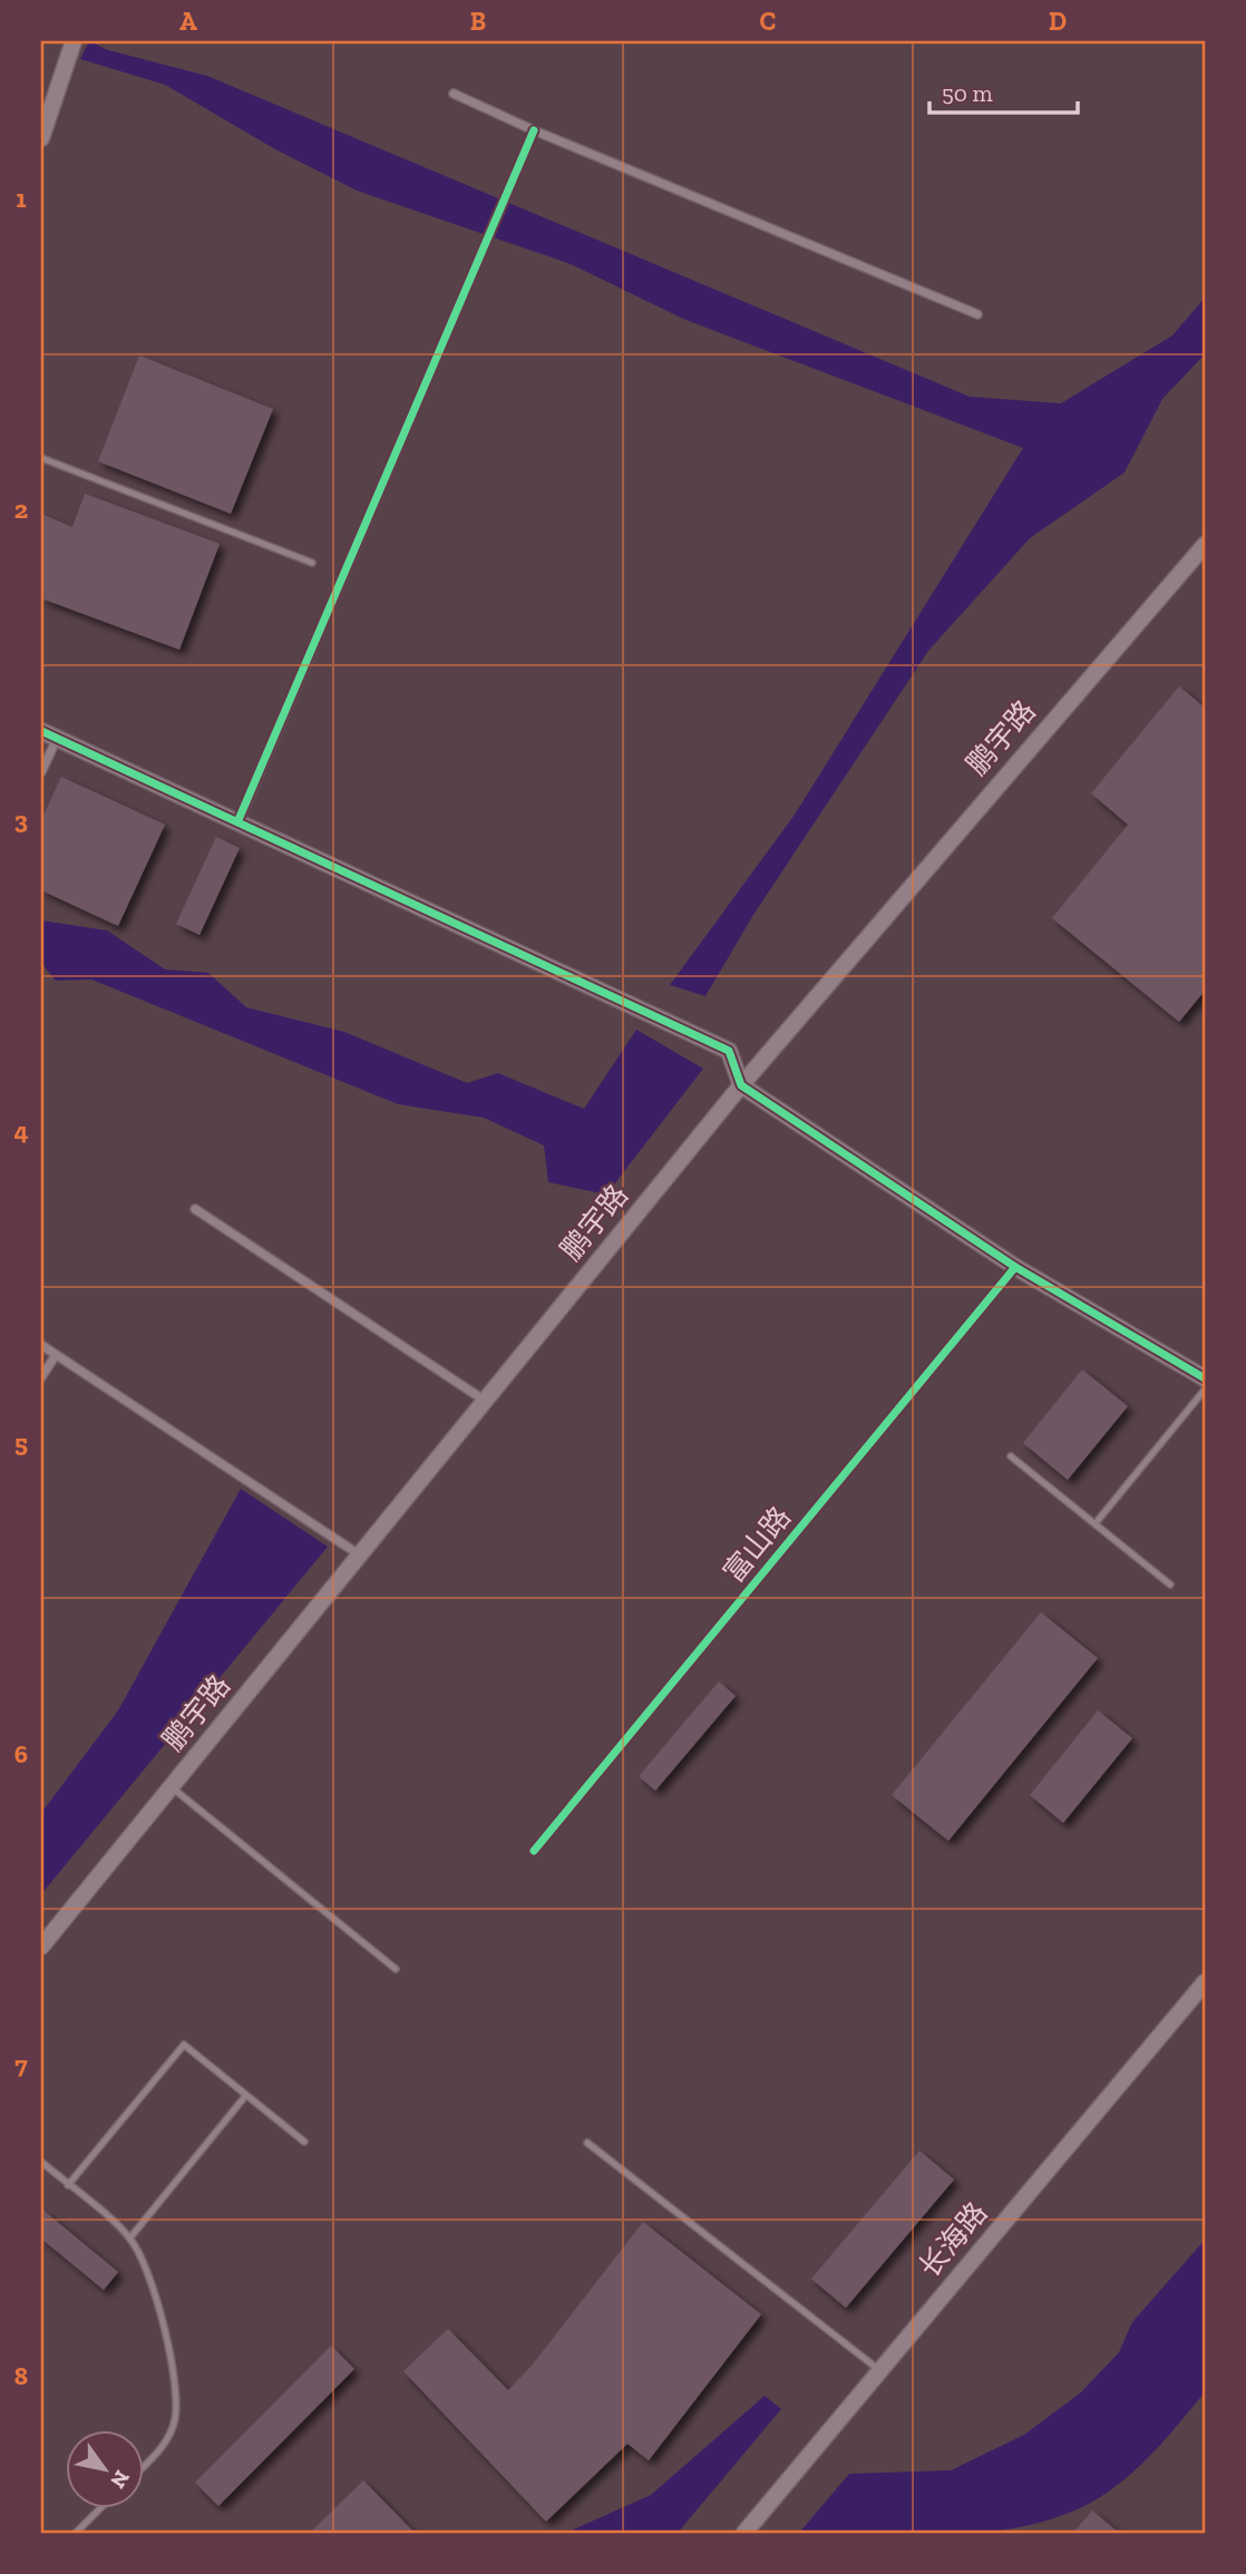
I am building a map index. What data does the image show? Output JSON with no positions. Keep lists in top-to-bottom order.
{
  "streets": {
    "street": ["鹏宇路", "富山路", "长海路"]
  },
  "scale_bar": "50 m",
  "north": "bottom right",
  "grid": {
    "columns": [
      "A",
      "B",
      "C",
      "D"
    ],
    "rows": [
      "1",
      "2",
      "3",
      "4",
      "5",
      "6",
      "7",
      "8"
    ]
  }
}
